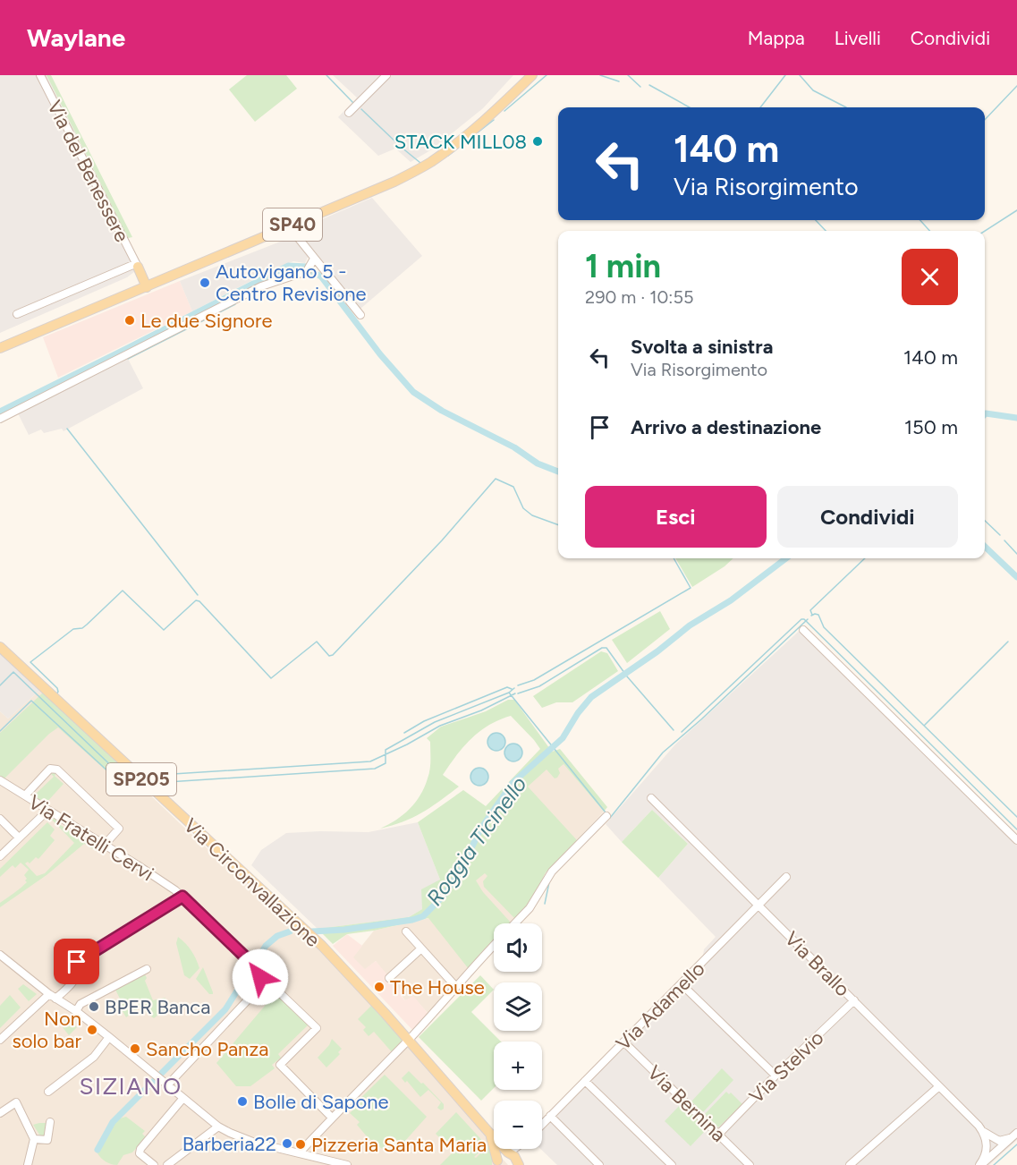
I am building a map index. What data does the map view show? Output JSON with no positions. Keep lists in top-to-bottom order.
{
  "streets": {
    "main road": ["SP40", "SP205", "Via Circonvallazione"],
    "street": [
      "Via del Benessere",
      "Via Fratelli Cervi",
      "Via Brallo",
      "Via Adamello",
      "Via Stelvio",
      "Via Bernina"
    ]
  },
  "crossings": [
    ["SP205", "Via Circonvallazione"],
    ["Via Brallo", "Via Adamello"],
    ["Via Brallo", "Via Stelvio"],
    ["Via Adamello", "Via Bernina"],
    ["Via Stelvio", "Via Bernina"]
  ],
  "districts": ["SIZIANO"],
  "water": ["Roggia Ticinello"],
  "places": [
    "STACK MILL08",
    "Autovigano 5 - Centro Revisione",
    "Le due Signore",
    "The House",
    "BPER Banca",
    "Non solo bar",
    "Sancho Panza",
    "Bolle di Sapone",
    "Barberia22",
    "Pizzeria Santa Maria"
  ],
  "page": {
    "header": "Waylane",
    "nav": ["Mappa", "Livelli", "Condividi"],
    "turn": ["140 m", "Via Risorgimento"],
    "heading": ["1 min", "290 m · 10:55"],
    "list": [
      {
        "name": "Svolta a sinistra",
        "note": "Via Risorgimento",
        "value": "140 m"
      },
      {
        "name": "Arrivo a destinazione",
        "value": "150 m"
      }
    ],
    "buttons": ["Esci", "Condividi"],
    "map_buttons": ["+", "−"]
  }
}
